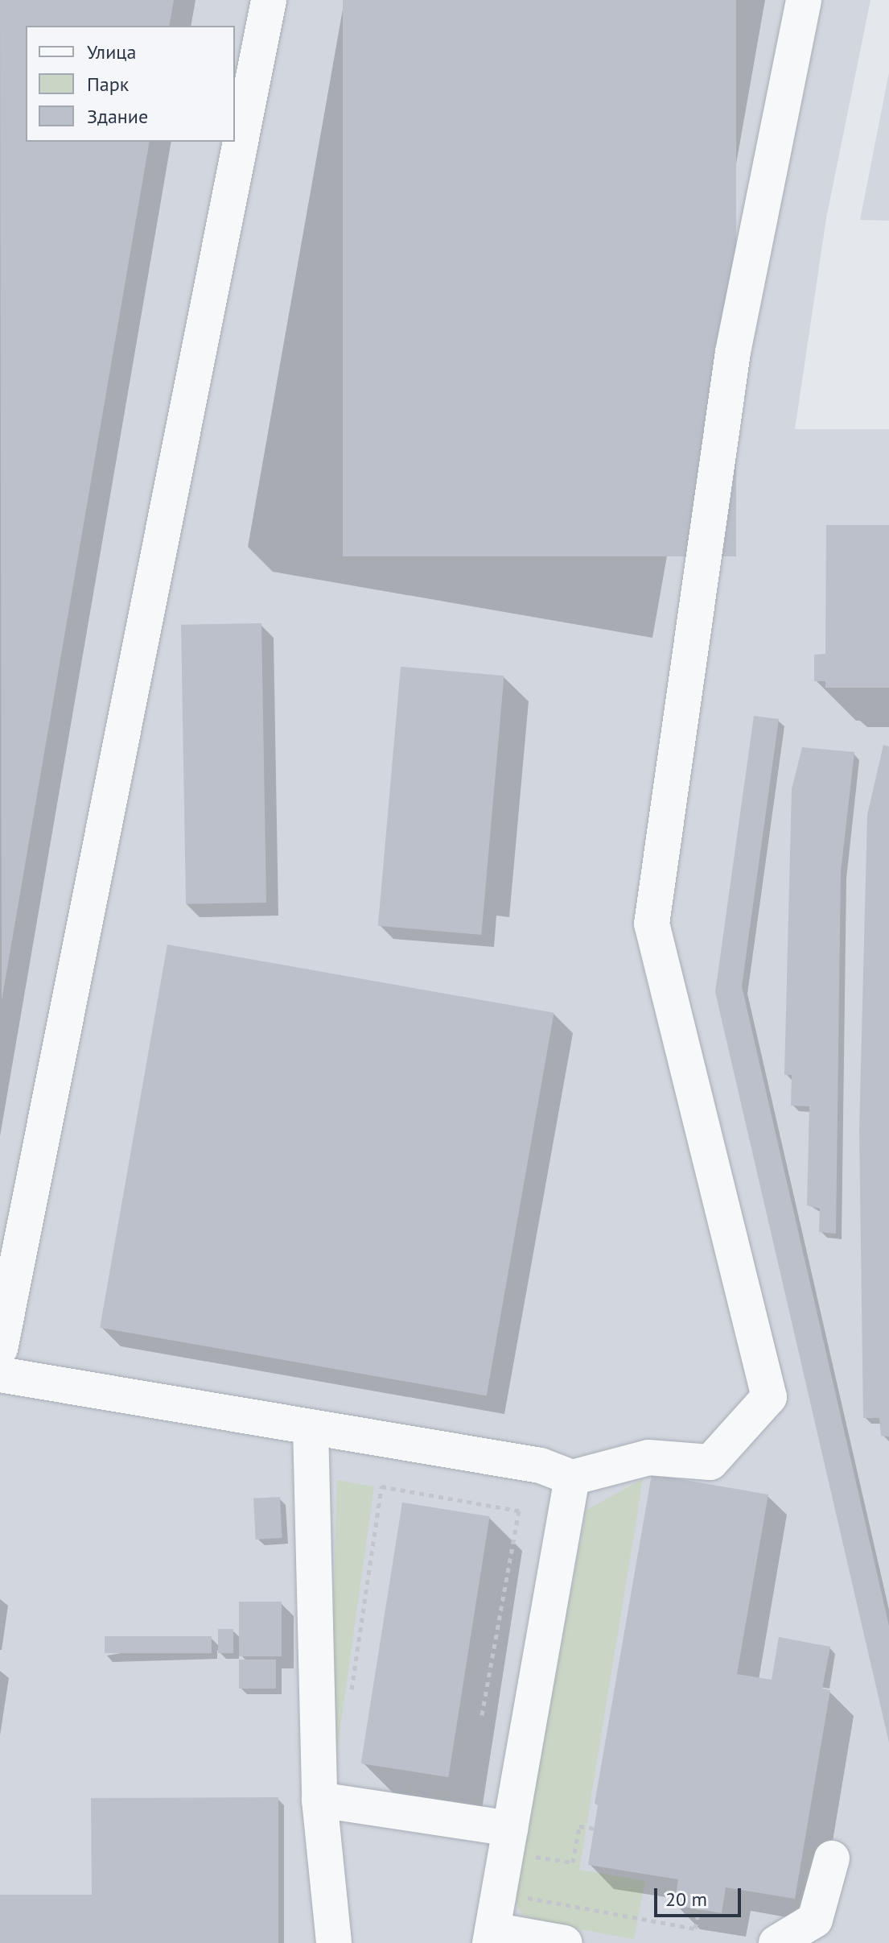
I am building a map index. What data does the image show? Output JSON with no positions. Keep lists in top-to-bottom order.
{
  "legend": ["Улица", "Парк", "Здание"],
  "scale_bar": "20 m"
}
